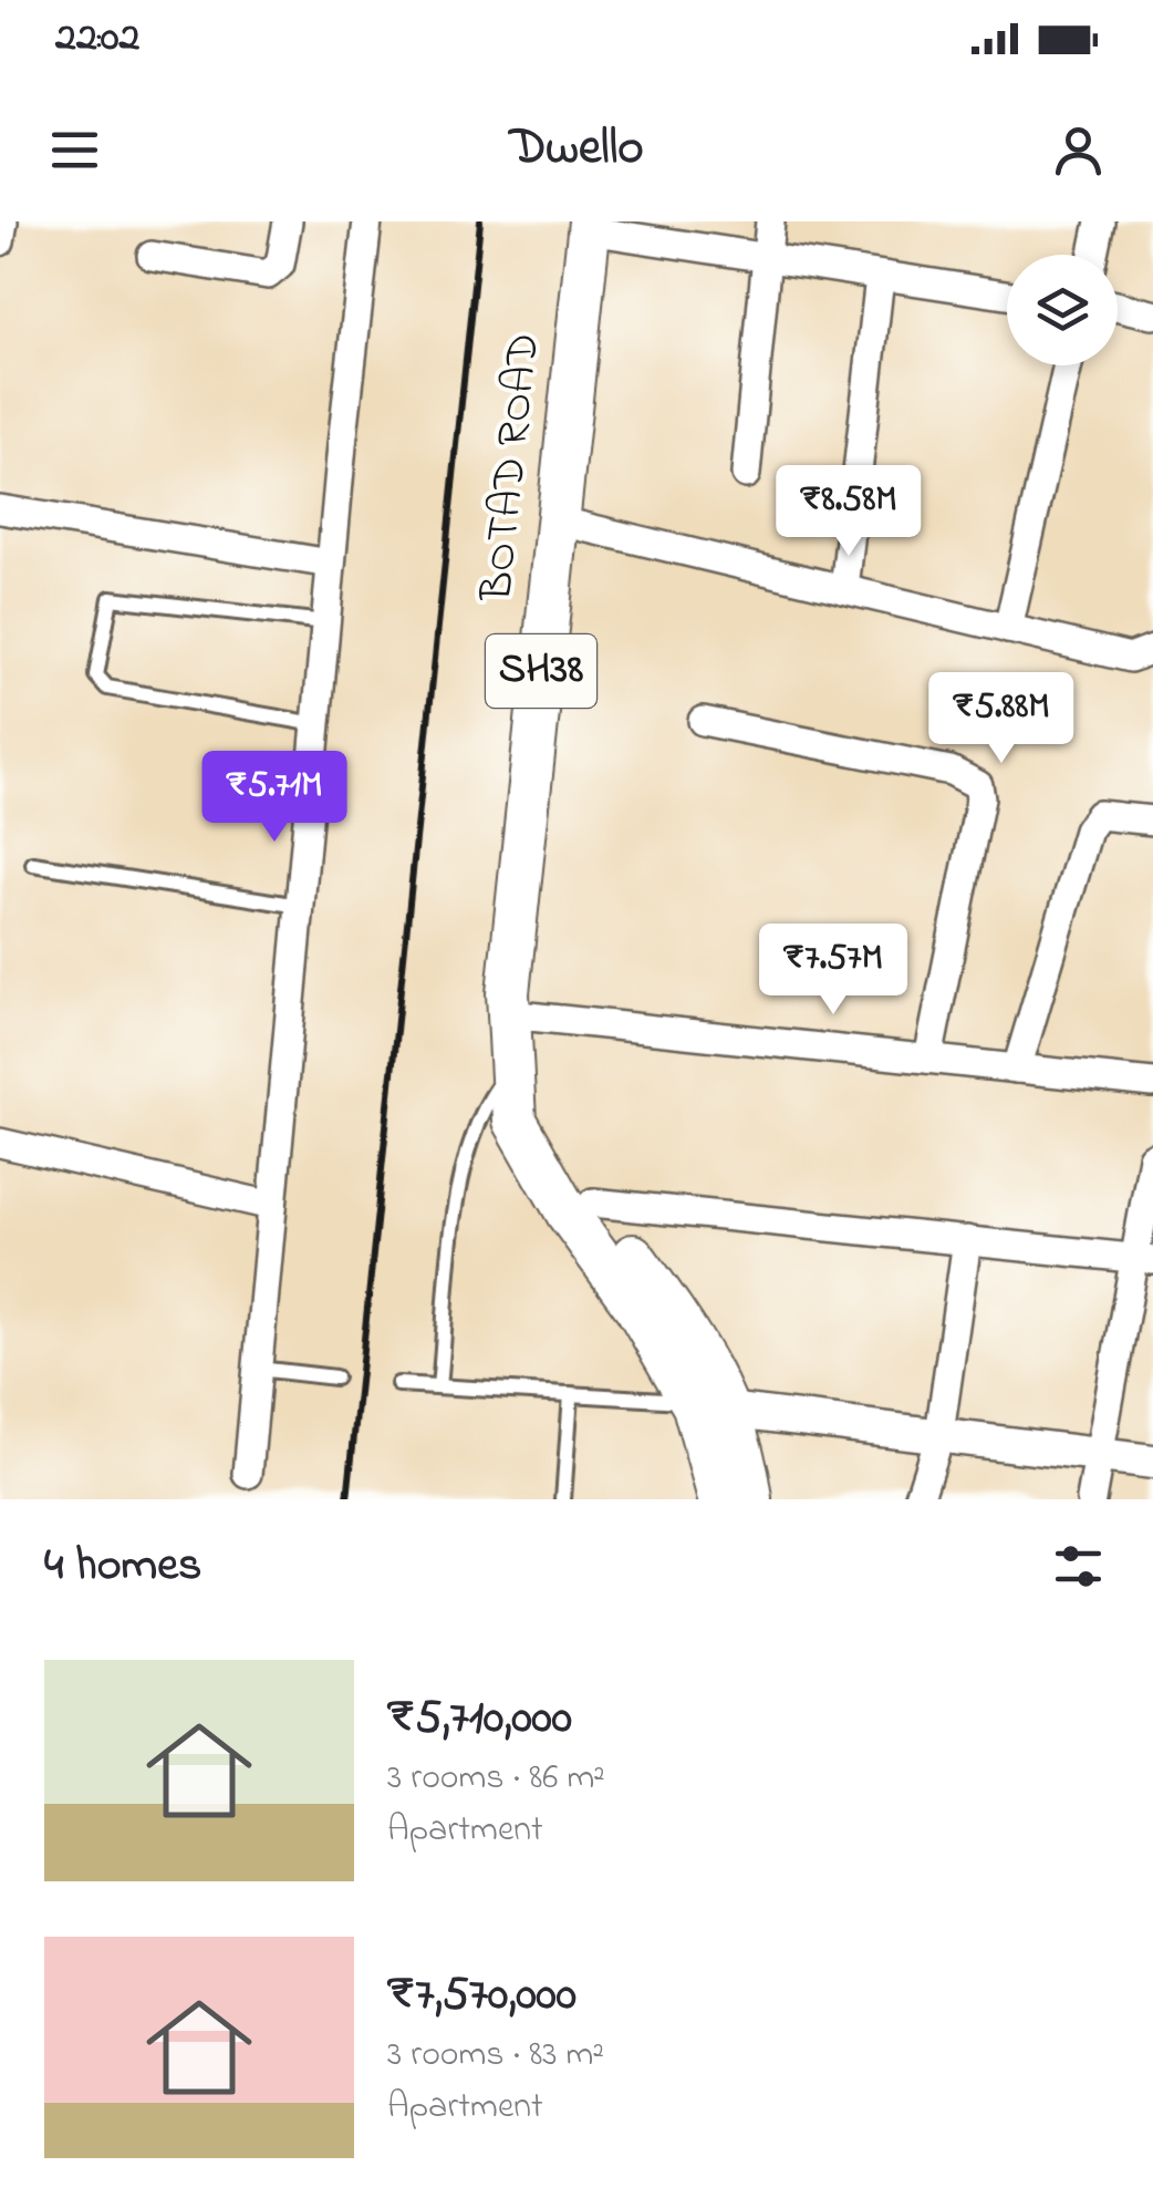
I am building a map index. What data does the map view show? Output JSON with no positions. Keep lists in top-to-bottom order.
{
  "streets": {
    "main road": ["BOTAD ROAD", "SH38"]
  },
  "page": {
    "status": "22:02",
    "header": "Dwello",
    "price": [
      "₹8.58M",
      "₹5.88M",
      "₹5.71M",
      "₹7.57M"
    ],
    "heading": "4 homes",
    "list": [
      {
        "name": "₹5,710,000",
        "note": "3 rooms · 86 m² · Apartment"
      },
      {
        "name": "₹7,570,000",
        "note": "3 rooms · 83 m² · Apartment"
      }
    ]
  }
}
